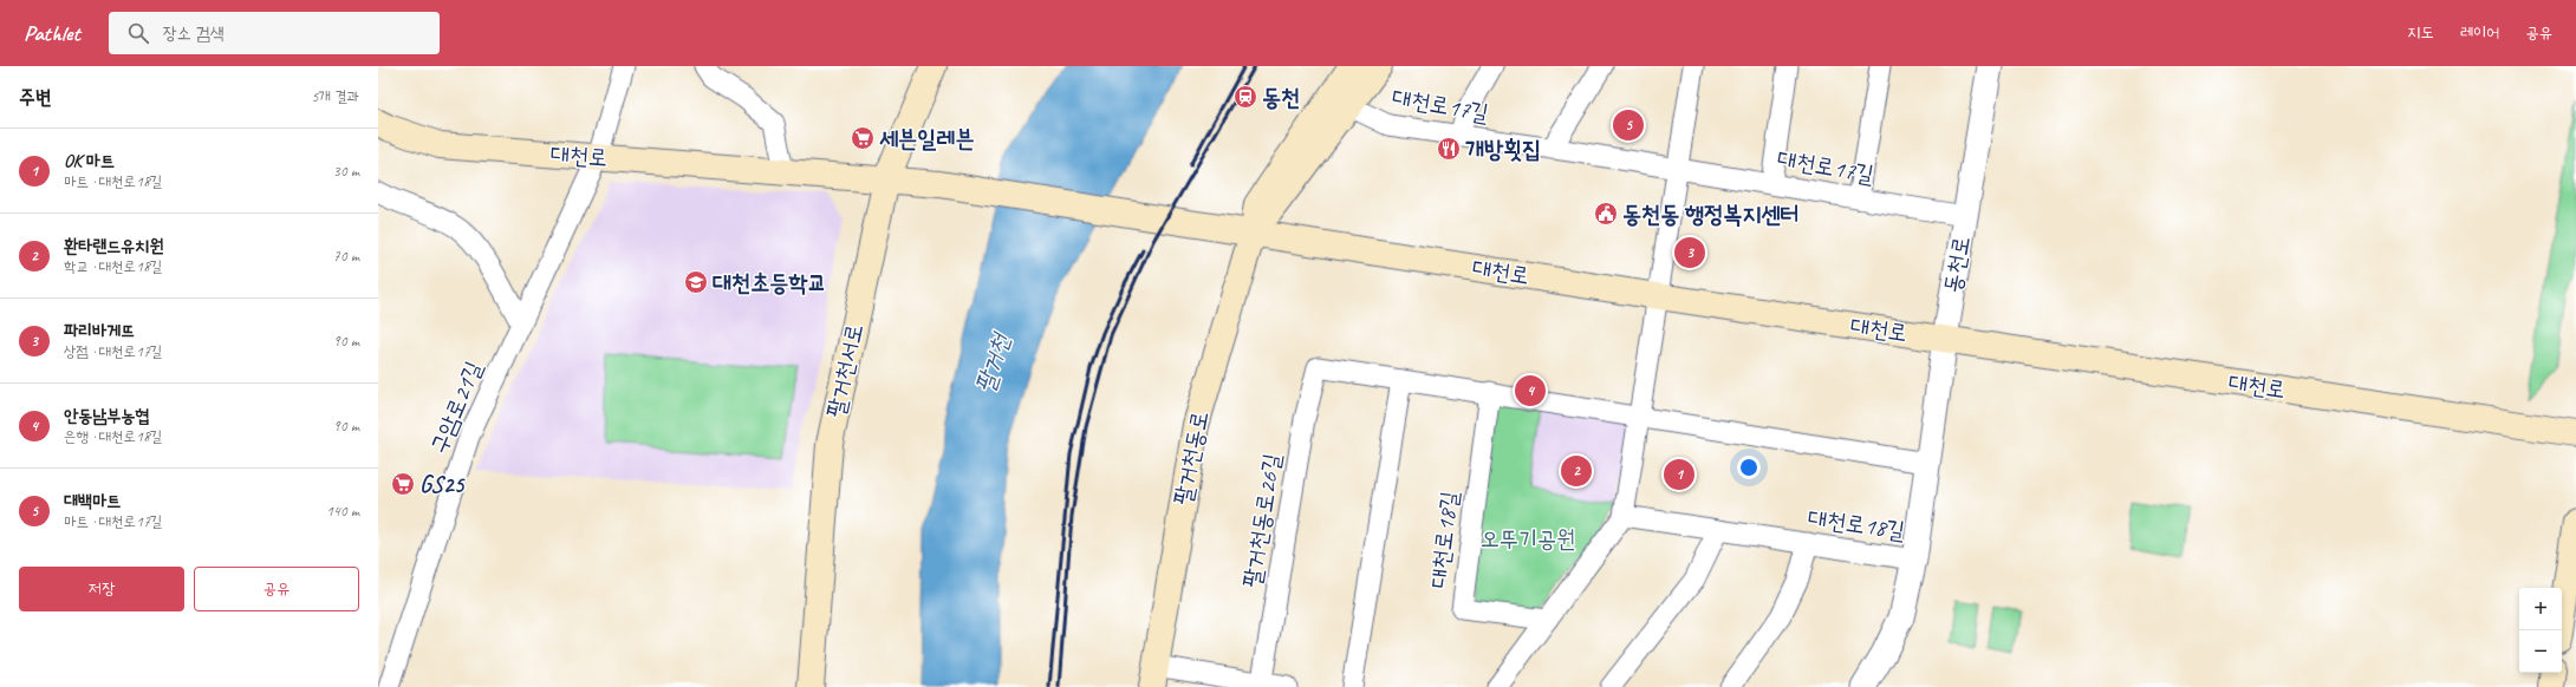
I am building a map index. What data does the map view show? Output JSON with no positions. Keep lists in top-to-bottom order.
{
  "streets": {
    "main road": ["대천로", "팔거천서로", "팔거천동로"],
    "street": [
      "대천로17길",
      "동천로",
      "구암로21길",
      "팔거천동로26길",
      "대천로18길"
    ]
  },
  "crossings": [
    ["대천로17길", "동천로"],
    ["대천로17길", "팔거천동로"],
    ["대천로", "동천로"],
    ["대천로", "팔거천서로"],
    ["대천로", "구암로21길"],
    ["대천로", "팔거천동로"],
    ["동천로", "대천로18길"]
  ],
  "water": ["팔거천"],
  "parks": ["오뚜기공원"],
  "places": {
    "station": ["동천"],
    "supermarket": ["세븐일레븐", "GS25"],
    "restaurant": ["개방횟집"],
    "public building": ["동천동 행정복지센터"],
    "school or university": ["대천초등학교"]
  },
  "page": {
    "header": "Pathlet",
    "search": "장소 검색",
    "nav": ["지도", "레이어", "공유"],
    "heading": ["주변", "5개 결과"],
    "pins": [
      "5",
      "3",
      "4",
      "2",
      "1"
    ],
    "list": [
      {
        "mark": "1",
        "name": "OK 마트",
        "note": "마트 · 대천로18길",
        "value": "30 m"
      },
      {
        "mark": "2",
        "name": "환타랜드유치원",
        "note": "학교 · 대천로18길",
        "value": "70 m"
      },
      {
        "mark": "3",
        "name": "파리바게뜨",
        "note": "상점 · 대천로17길",
        "value": "90 m"
      },
      {
        "mark": "4",
        "name": "안동남부농협",
        "note": "은행 · 대천로18길",
        "value": "90 m"
      },
      {
        "mark": "5",
        "name": "대백마트",
        "note": "마트 · 대천로17길",
        "value": "140 m"
      }
    ],
    "buttons": ["저장", "공유"],
    "map_buttons": ["+", "−"]
  }
}
